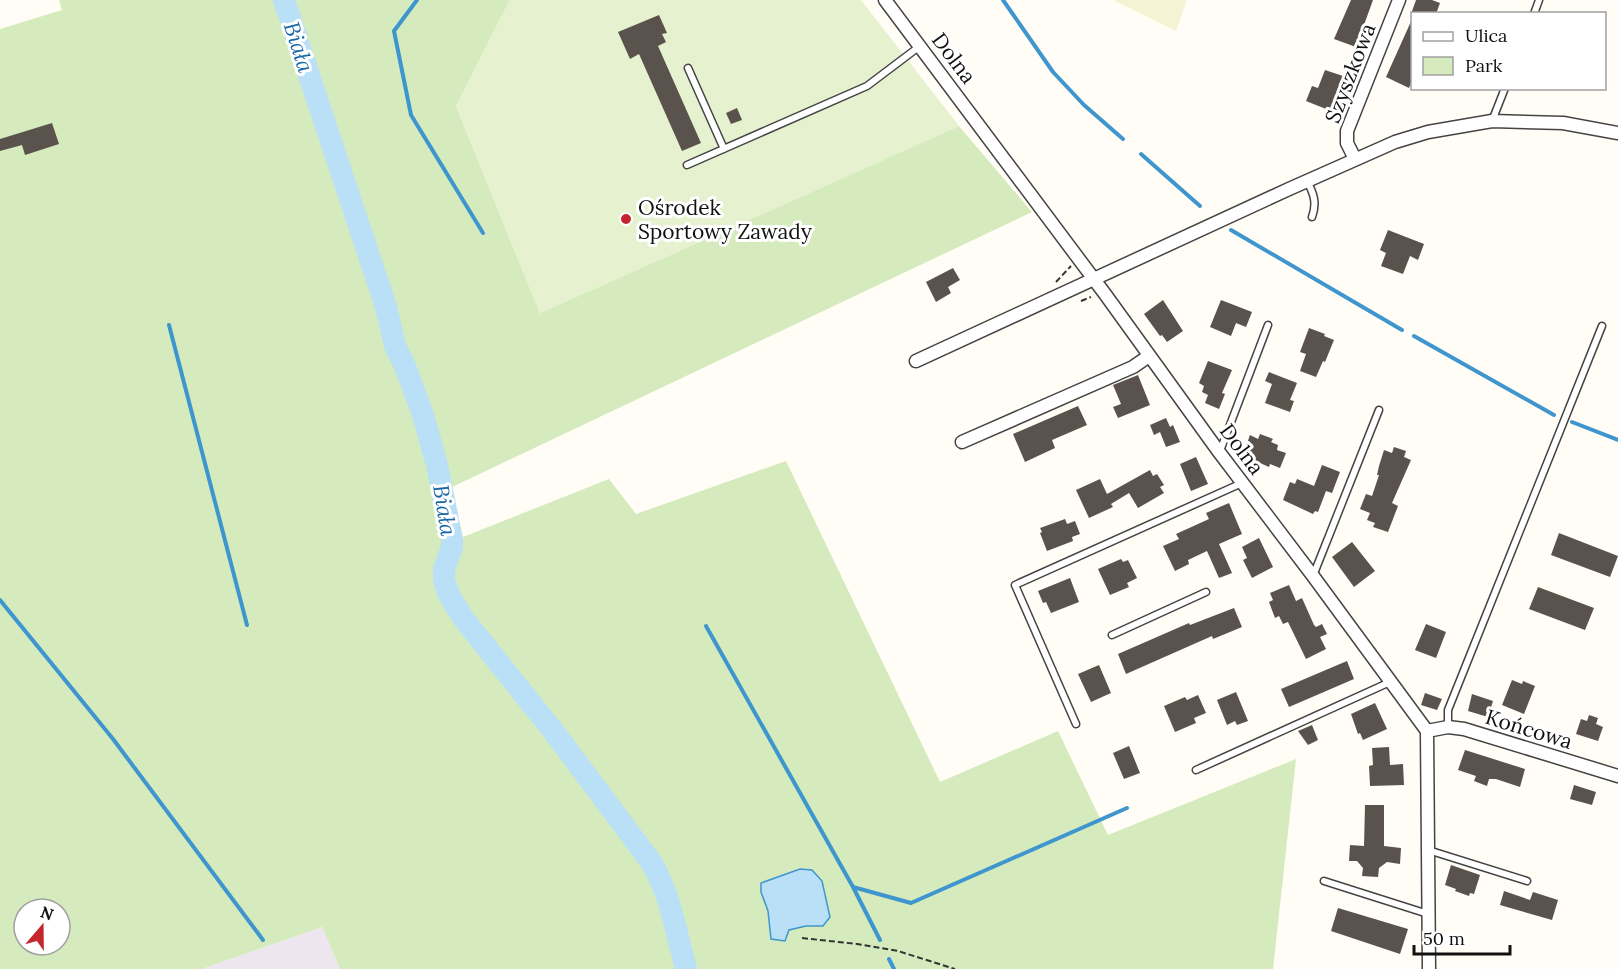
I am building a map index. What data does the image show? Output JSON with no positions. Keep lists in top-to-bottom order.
{
  "streets": {
    "street": ["Dolna", "Szyszkowa", "Końcowa"]
  },
  "crossings": [
    ["Dolna", "Końcowa"]
  ],
  "water": ["Biała"],
  "places": ["Ośrodek Sportowy Zawady"],
  "legend": ["Ulica", "Park"],
  "scale_bar": "50 m",
  "north": "top"
}
